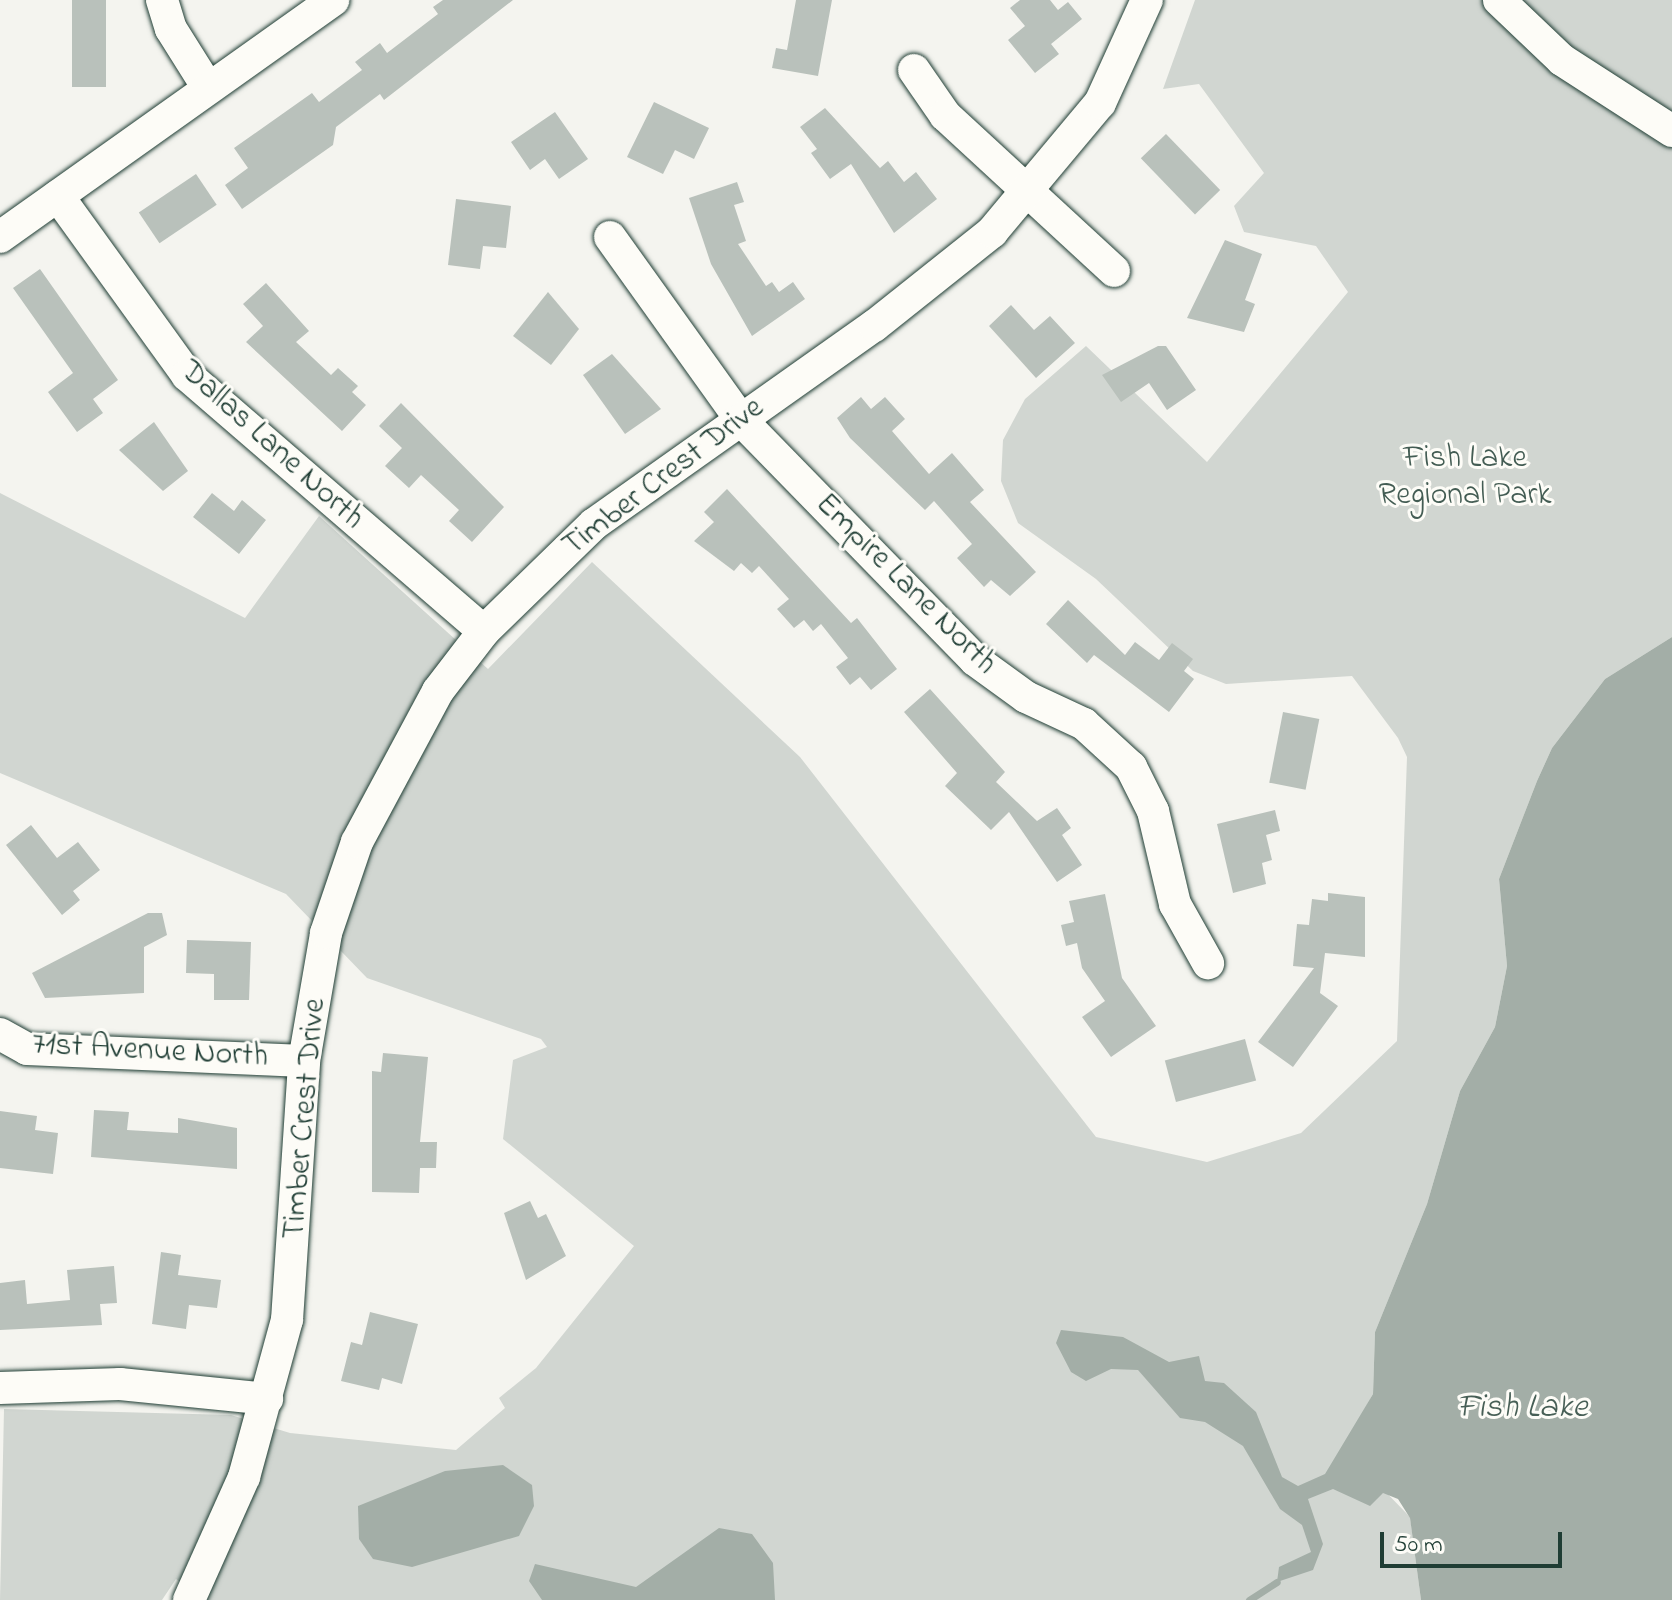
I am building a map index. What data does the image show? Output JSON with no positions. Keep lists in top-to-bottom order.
{
  "streets": {
    "street": [
      "Dallas Lane North",
      "Timber Crest Drive",
      "Empire Lane North",
      "71st Avenue North"
    ]
  },
  "crossings": [
    ["Dallas Lane North", "Timber Crest Drive"],
    ["Timber Crest Drive", "Empire Lane North"],
    ["Timber Crest Drive", "71st Avenue North"]
  ],
  "water": ["Fish Lake"],
  "parks": ["Fish Lake Regional Park"],
  "scale_bar": "50 m"
}
